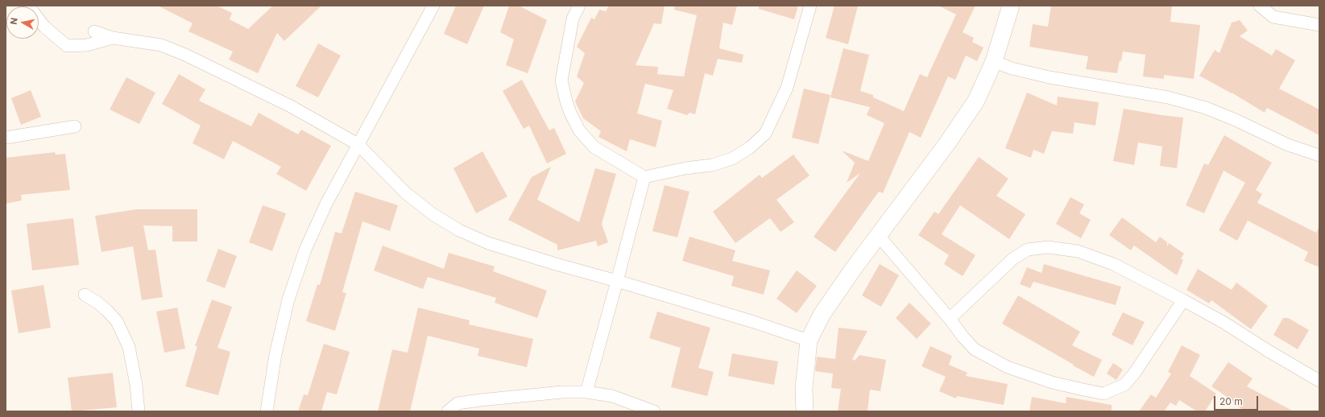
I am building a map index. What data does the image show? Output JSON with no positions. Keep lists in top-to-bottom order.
{
  "scale_bar": "20 m",
  "north": "left"
}
